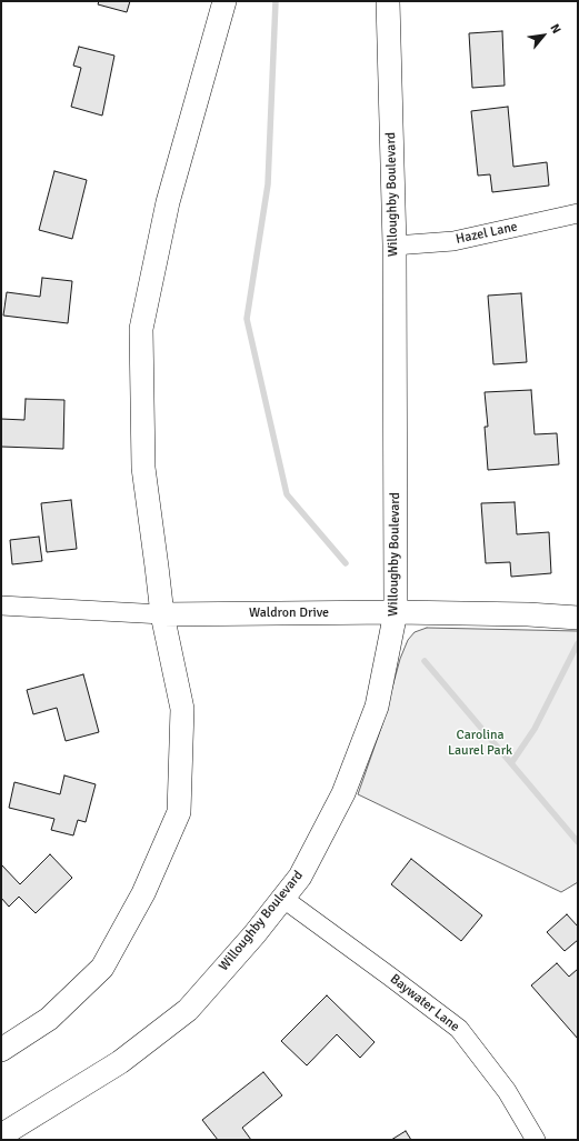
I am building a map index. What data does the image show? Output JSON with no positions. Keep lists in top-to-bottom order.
{
  "streets": {
    "street": [
      "Willoughby Boulevard",
      "Hazel Lane",
      "Waldron Drive",
      "Baywater Lane"
    ]
  },
  "crossings": [
    ["Willoughby Boulevard", "Hazel Lane"],
    ["Willoughby Boulevard", "Waldron Drive"],
    ["Willoughby Boulevard", "Baywater Lane"]
  ],
  "parks": ["Carolina Laurel Park"],
  "north": "top right"
}
